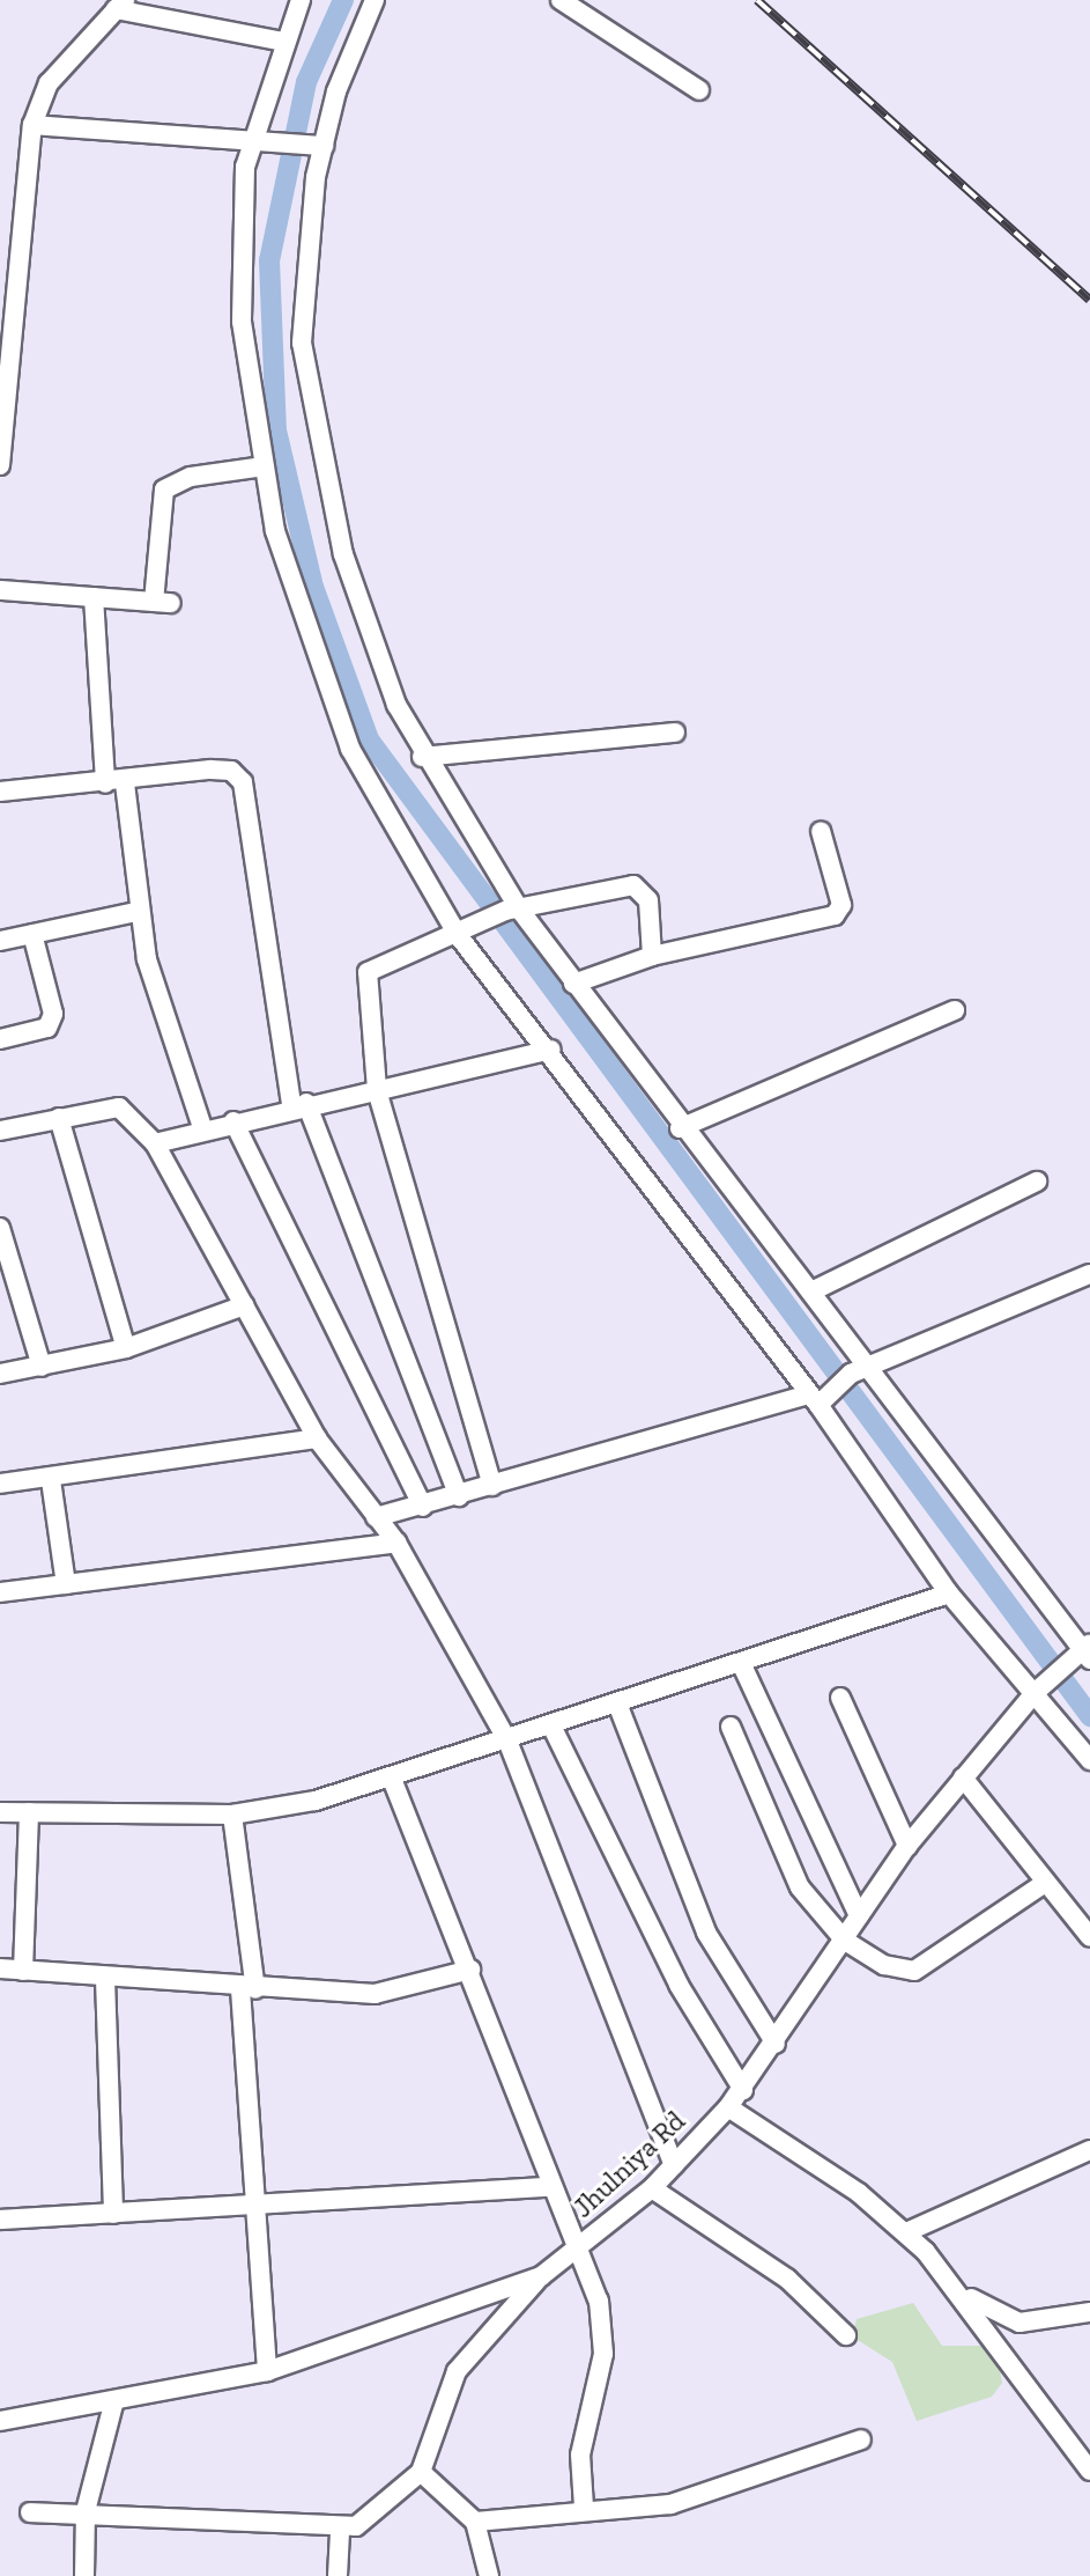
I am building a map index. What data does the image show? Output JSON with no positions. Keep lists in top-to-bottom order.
{
  "streets": {
    "street": ["Jhulniya Rd"]
  }
}
